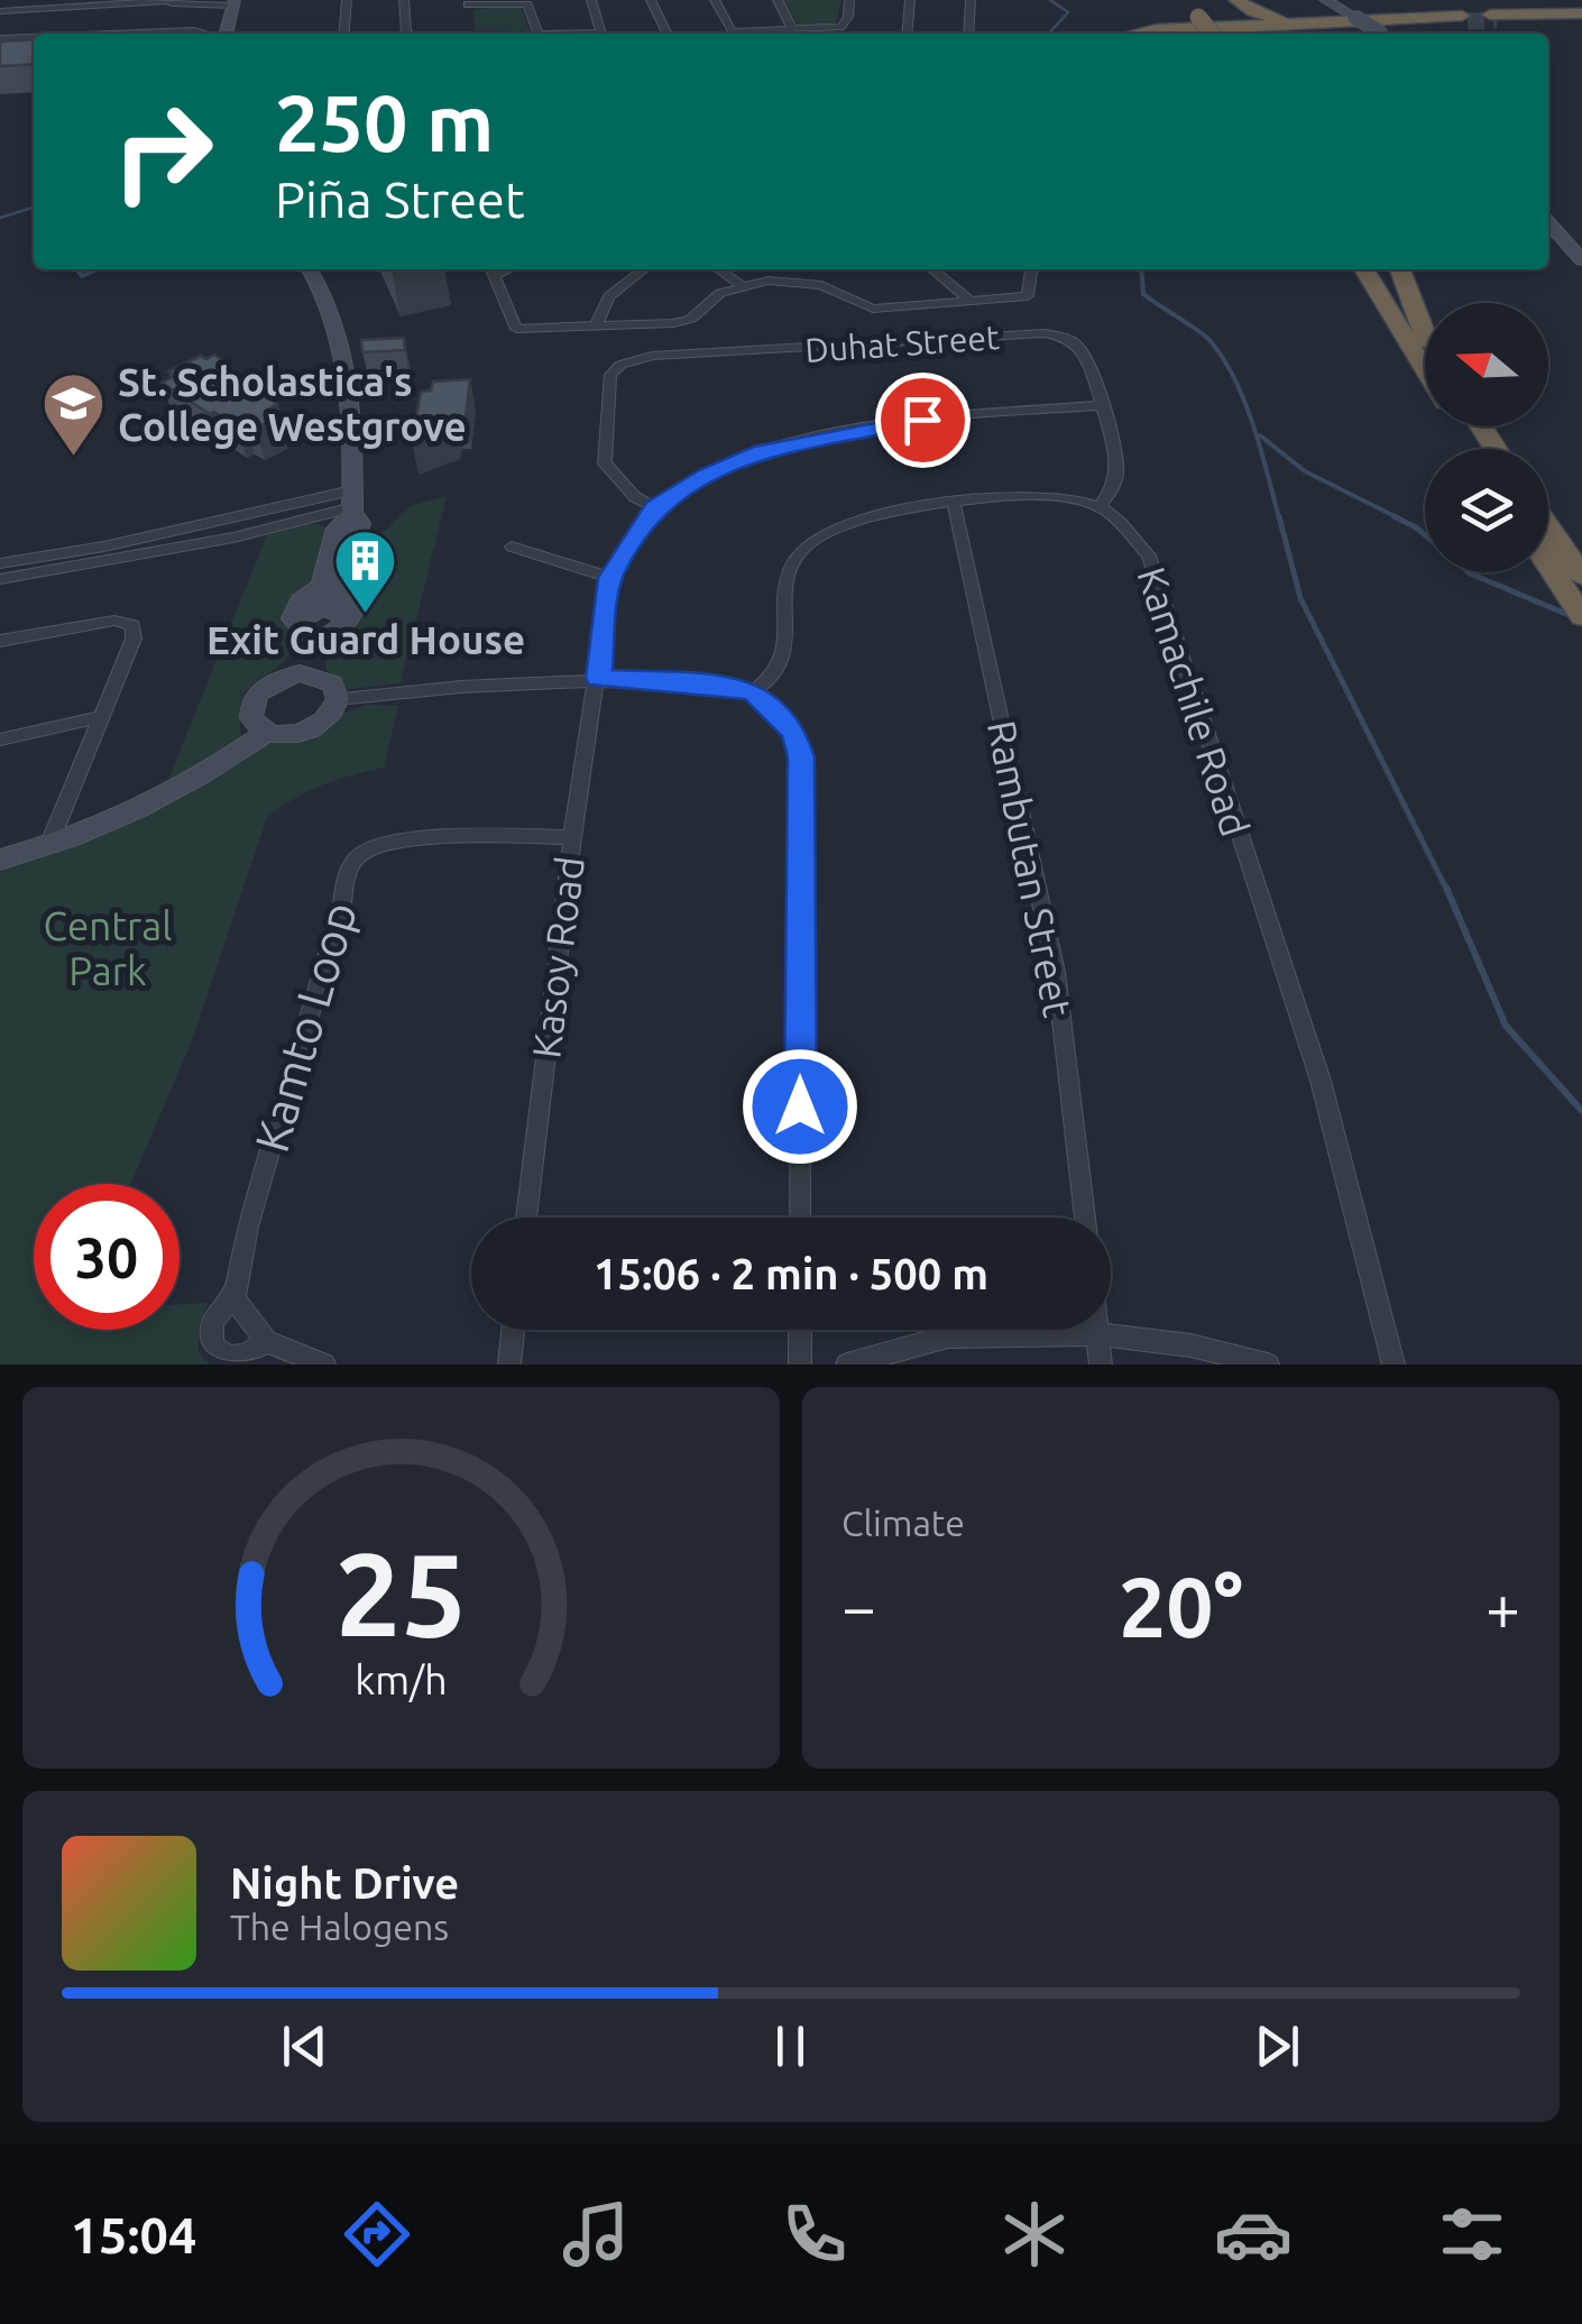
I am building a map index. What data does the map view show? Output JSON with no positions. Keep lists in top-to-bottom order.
{
  "streets": {
    "street": [
      "Duhat Street",
      "Kamachile Road",
      "Rambutan Street",
      "Kasoy Road",
      "Kamto Loop"
    ]
  },
  "crossings": [
    ["Duhat Street", "Kamachile Road"],
    ["Kasoy Road", "Kamto Loop"]
  ],
  "parks": ["Central Park"],
  "places": {
    "school or university": ["St. Scholastica's College Westgrove"],
    "building": ["Exit Guard House"]
  },
  "north": "left",
  "page": {
    "turn": ["250 m", "Piña Street"],
    "limit": "30",
    "trip": "15:06 · 2 min · 500 m",
    "tile": "Climate",
    "heat": ["−", "20°", "+"],
    "song": ["Night Drive", "The Halogens"],
    "tabs": "15:04",
    "gauge": ["25", "km/h"]
  }
}
